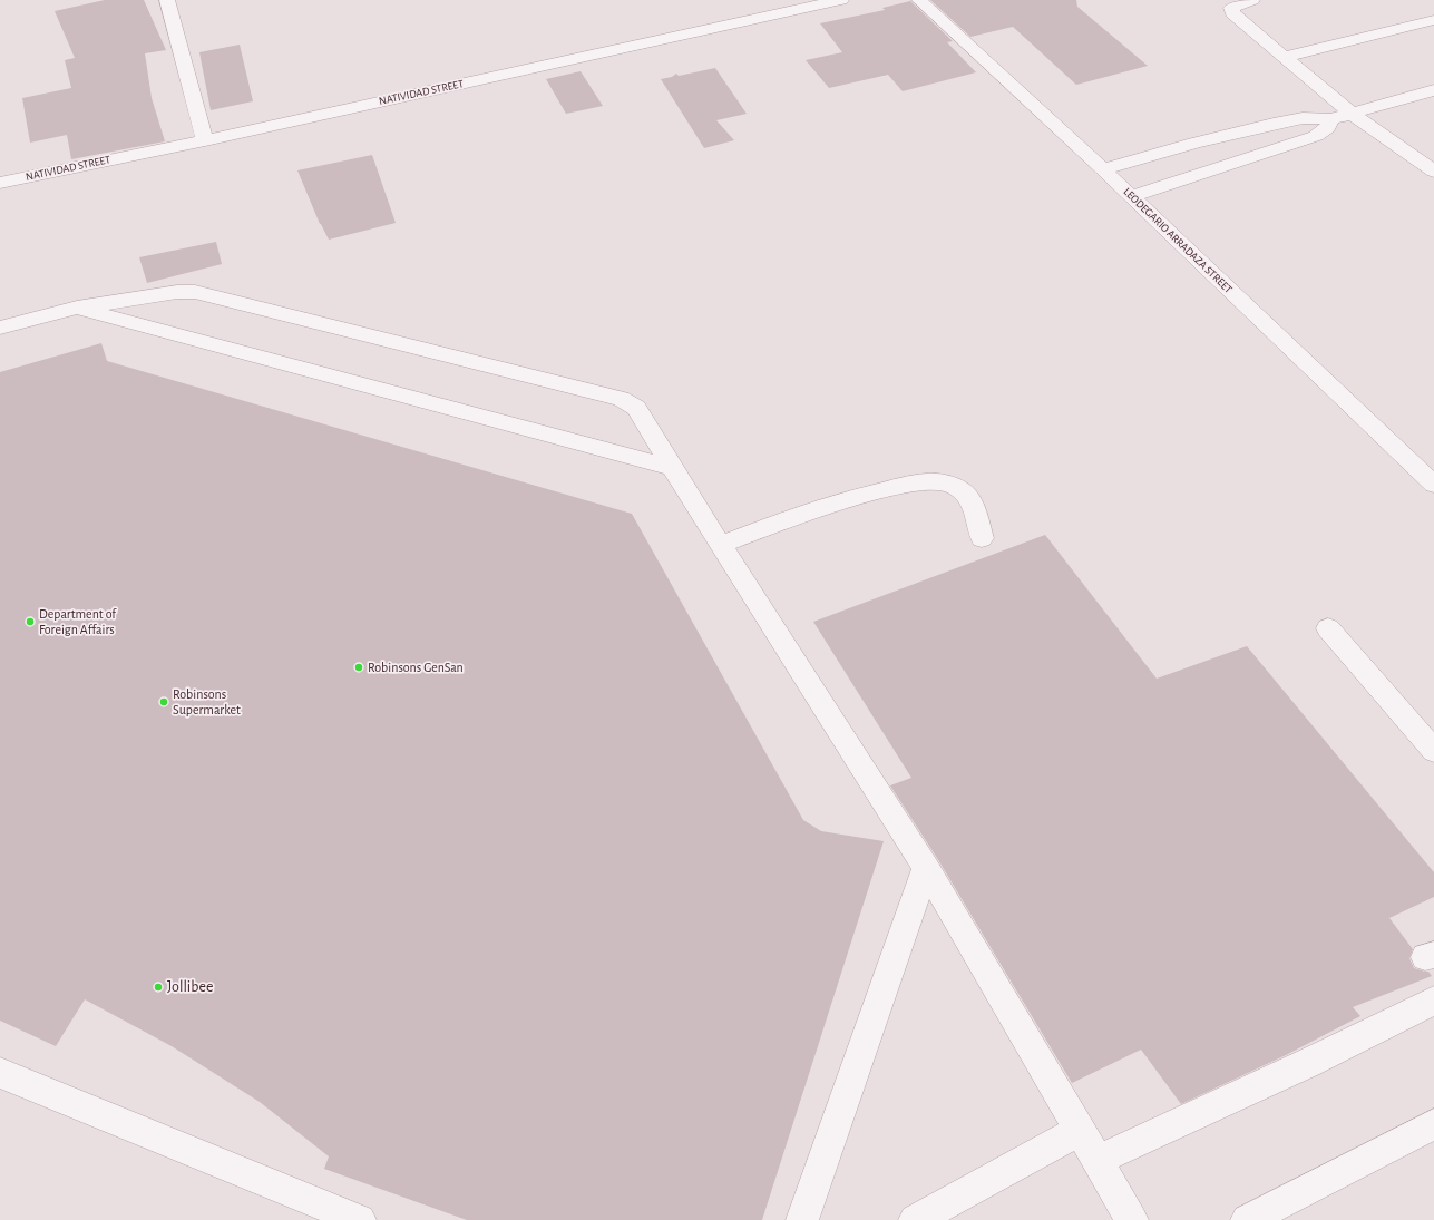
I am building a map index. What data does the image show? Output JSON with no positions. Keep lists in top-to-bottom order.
{
  "streets": {
    "street": ["NATIVIDAD STREET", "LEODEGARIO ARRADAZA STREET"]
  },
  "places": [
    "Department of Foreign Affairs",
    "Robinsons GenSan",
    "Robinsons Supermarket",
    "Jollibee"
  ]
}
